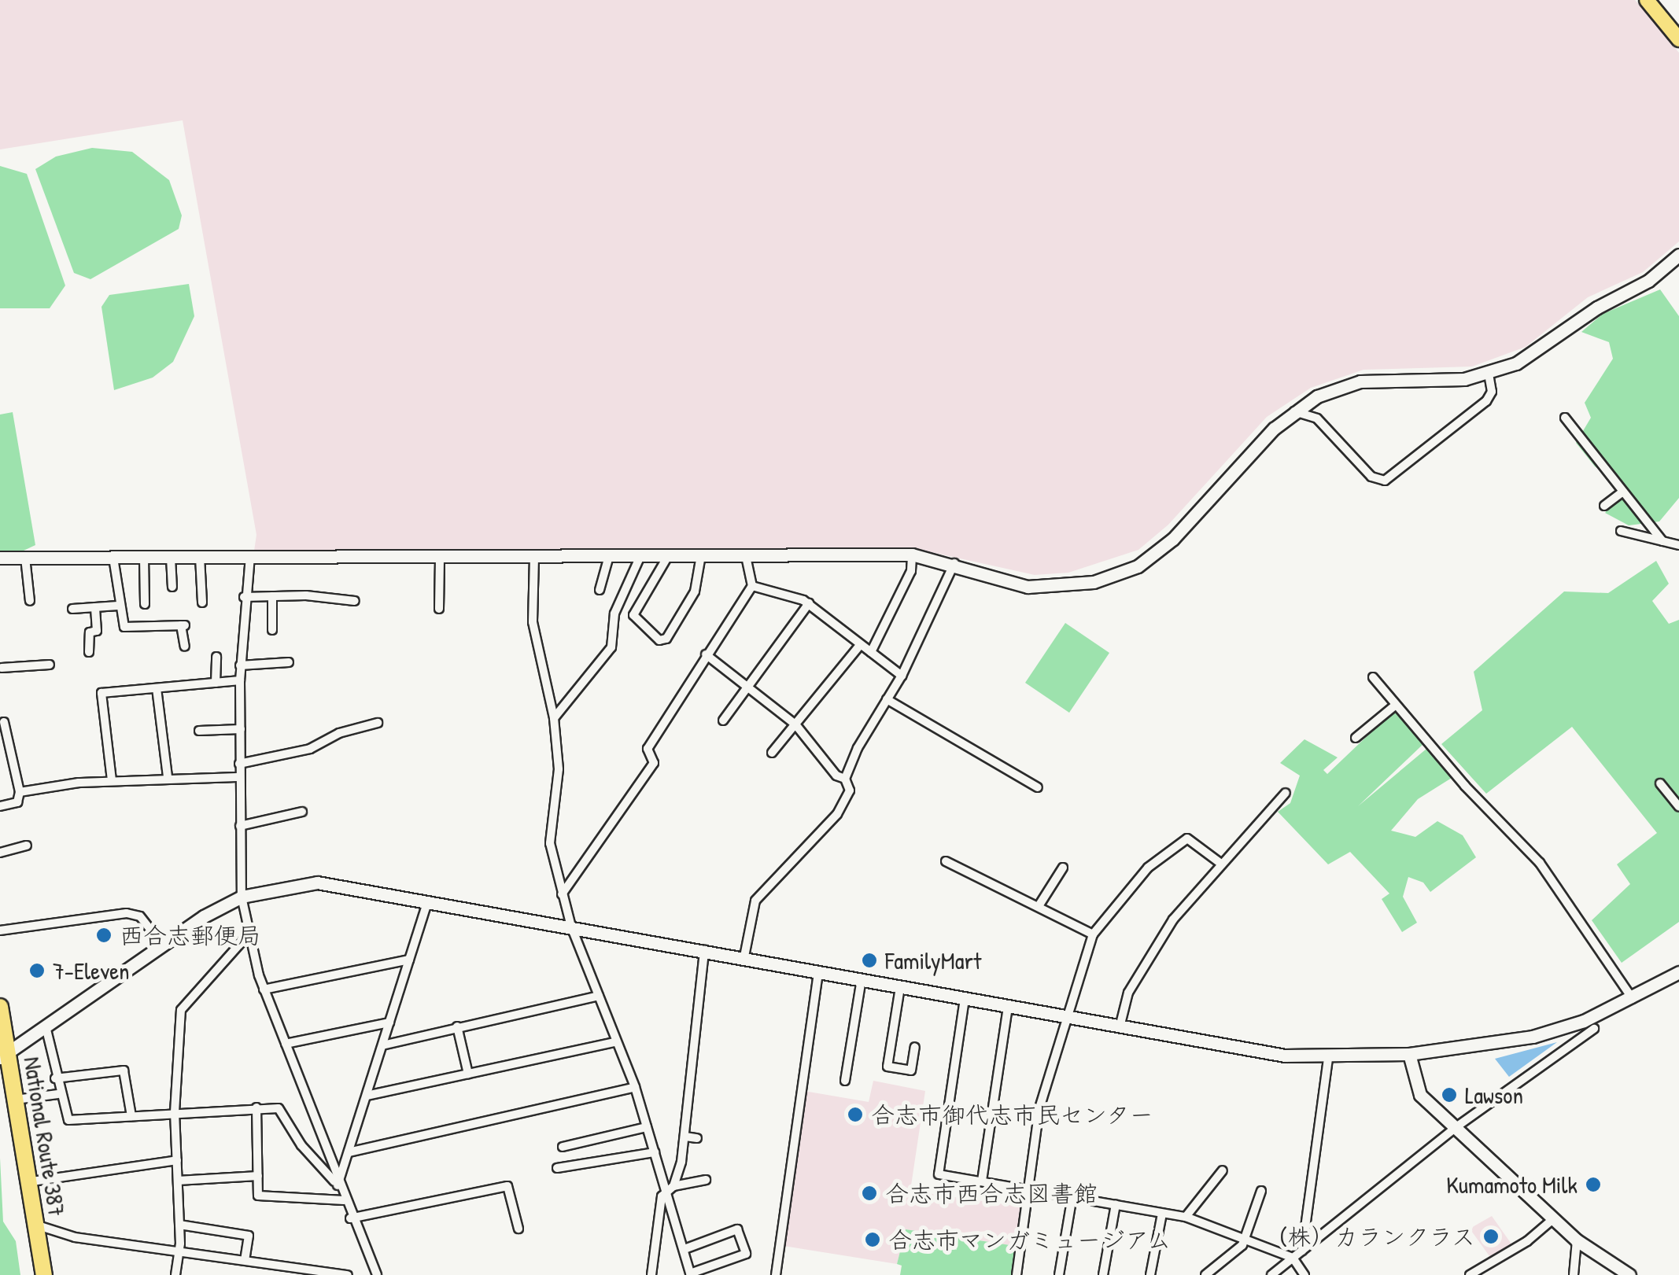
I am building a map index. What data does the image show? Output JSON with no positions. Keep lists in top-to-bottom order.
{
  "streets": {
    "highway": ["National Route 387"]
  },
  "places": [
    "西合志郵便局",
    "FamilyMart",
    "7-Eleven",
    "Lawson",
    "合志市御代志市民センター",
    "Kumamoto Milk",
    "合志市西合志図書館",
    "(株）カランクラス",
    "合志市マンガミュージアム"
  ]
}
